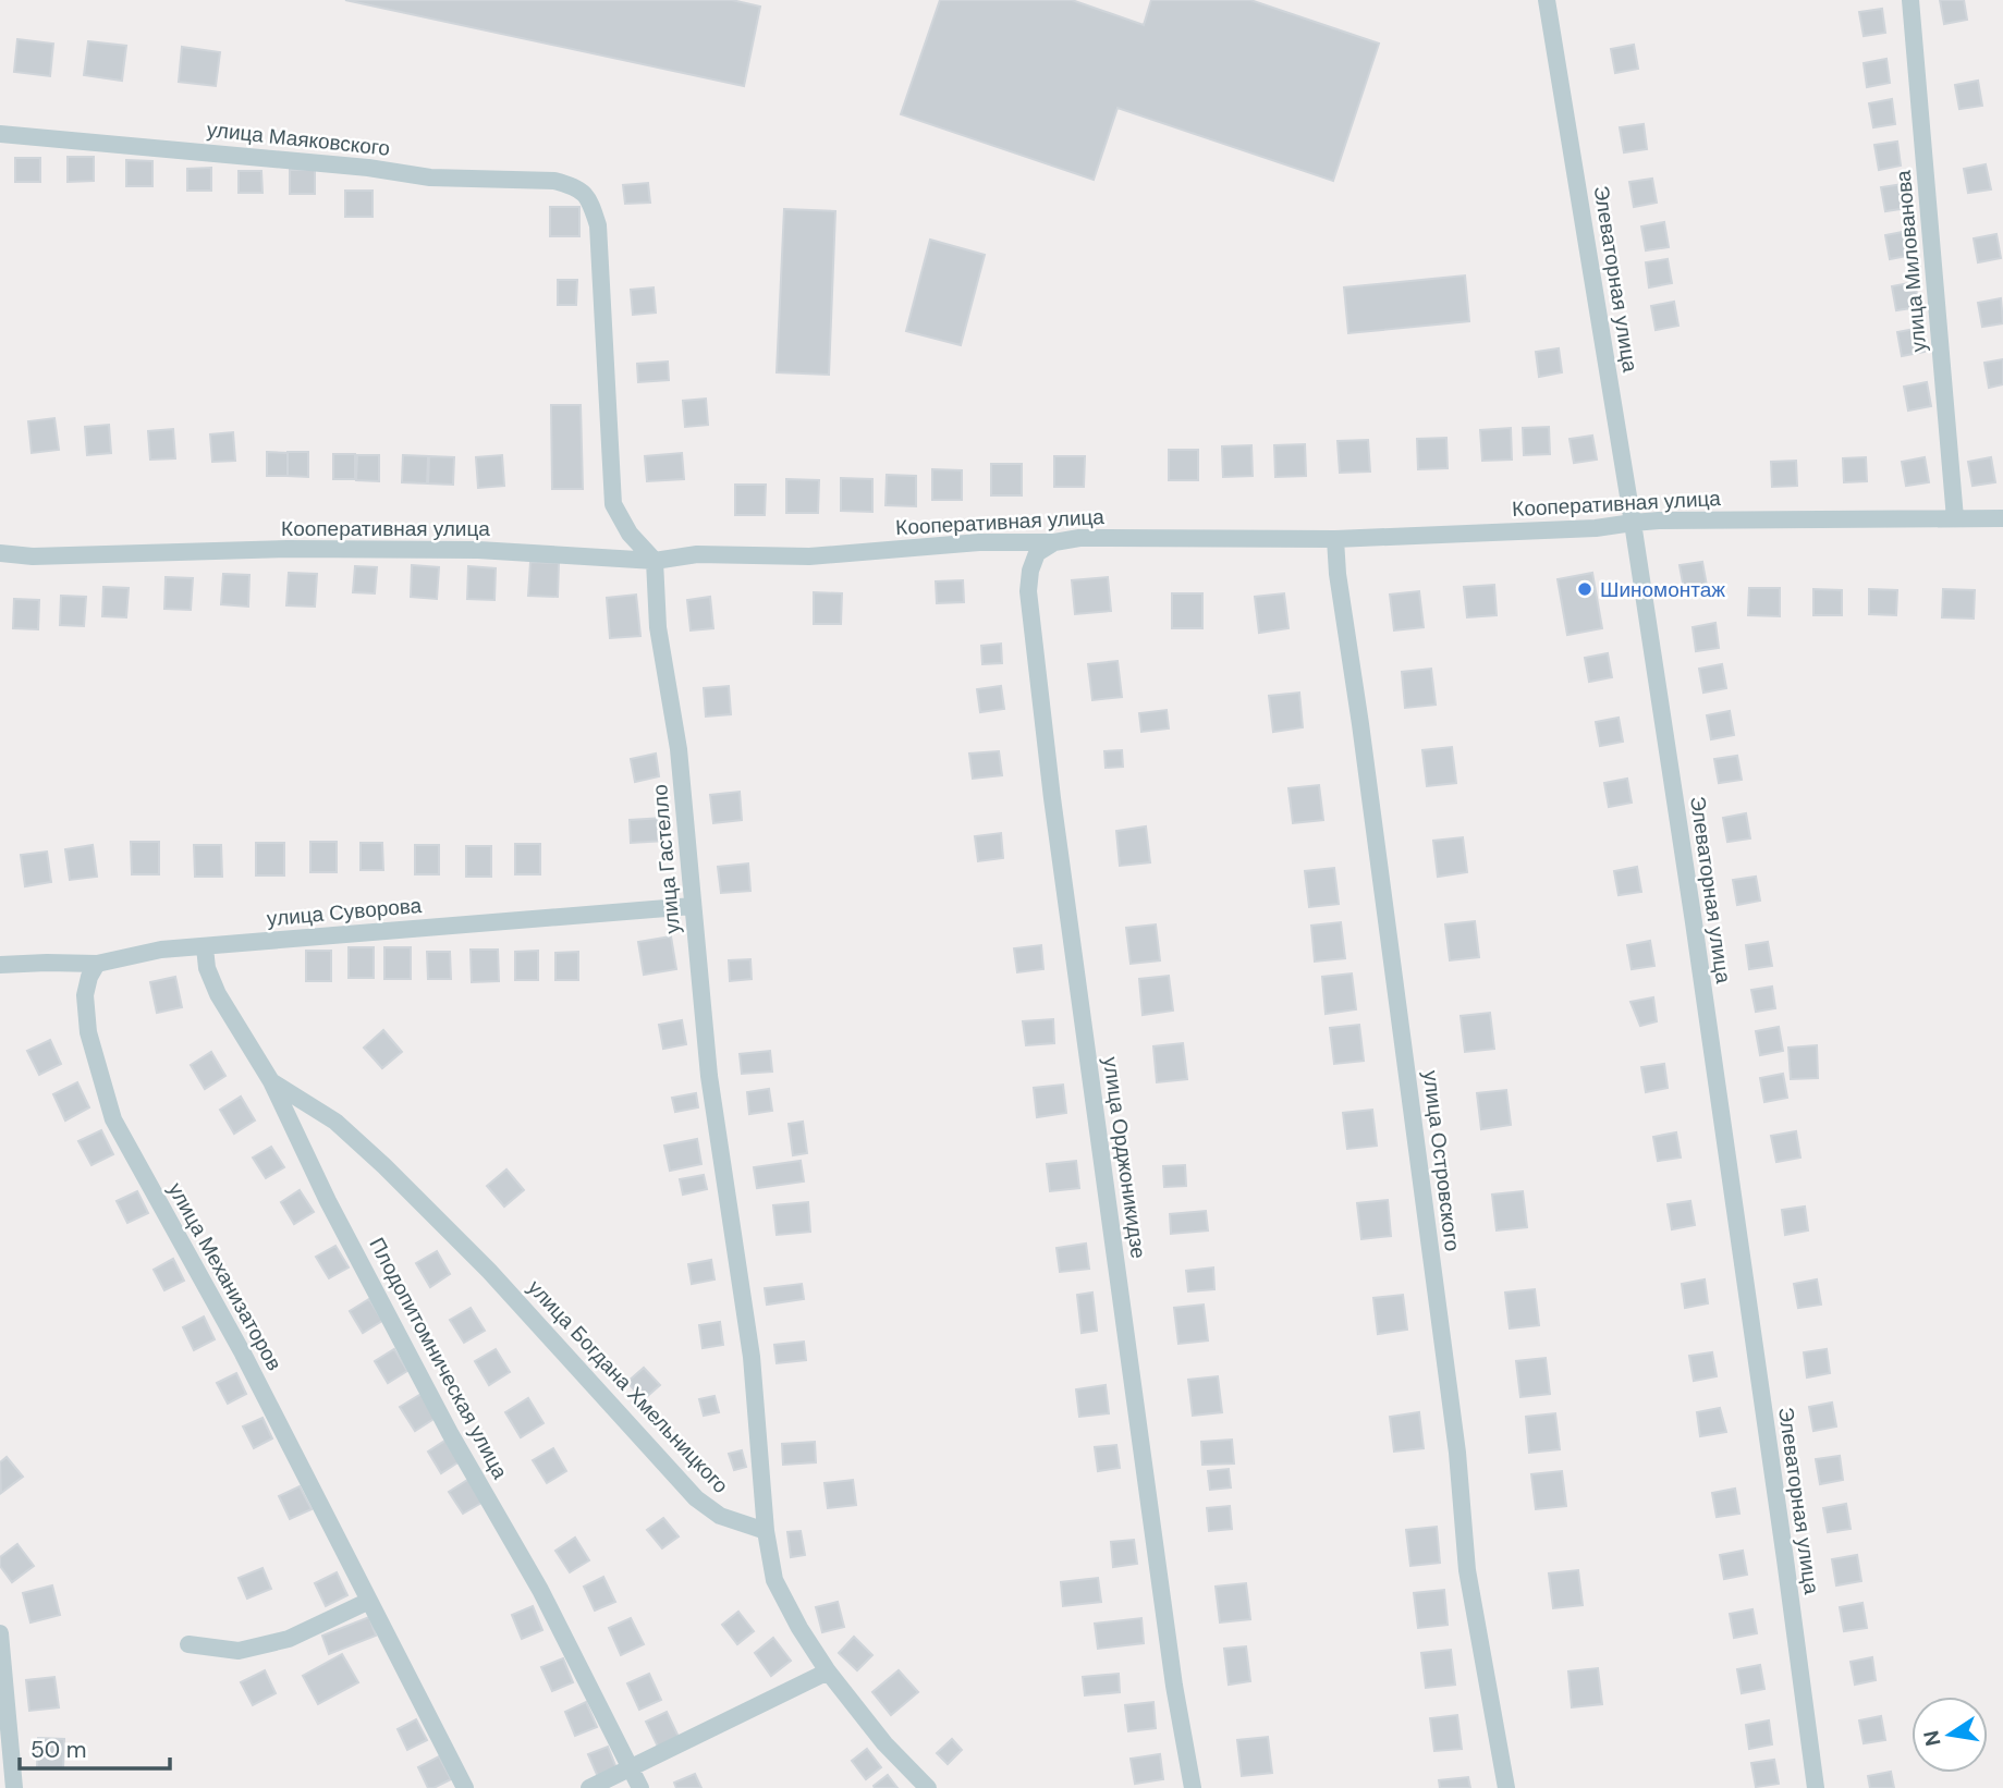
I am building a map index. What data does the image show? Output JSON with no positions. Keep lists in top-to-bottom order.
{
  "streets": {
    "street": [
      "улица Маяковского",
      "улица Милованова",
      "Элеваторная улица",
      "Кооперативная улица",
      "улица Гастелло",
      "улица Суворова",
      "улица Орджоникидзе",
      "улица Островского",
      "улица Механизаторов",
      "Плодопитомническая улица",
      "улица Богдана Хмельницкого"
    ]
  },
  "crossings": [
    ["улица Маяковского", "Кооперативная улица"],
    ["улица Маяковского", "улица Гастелло"],
    ["улица Милованова", "Кооперативная улица"],
    ["Элеваторная улица", "Кооперативная улица"],
    ["Кооперативная улица", "улица Гастелло"],
    ["Кооперативная улица", "улица Орджоникидзе"],
    ["Кооперативная улица", "улица Островского"],
    ["улица Гастелло", "улица Суворова"],
    ["улица Гастелло", "улица Богдана Хмельницкого"],
    ["улица Суворова", "улица Механизаторов"],
    ["улица Суворова", "Плодопитомническая улица"],
    ["Плодопитомническая улица", "улица Богдана Хмельницкого"]
  ],
  "places": ["Шиномонтаж"],
  "scale_bar": "50 m",
  "north": "left"
}
